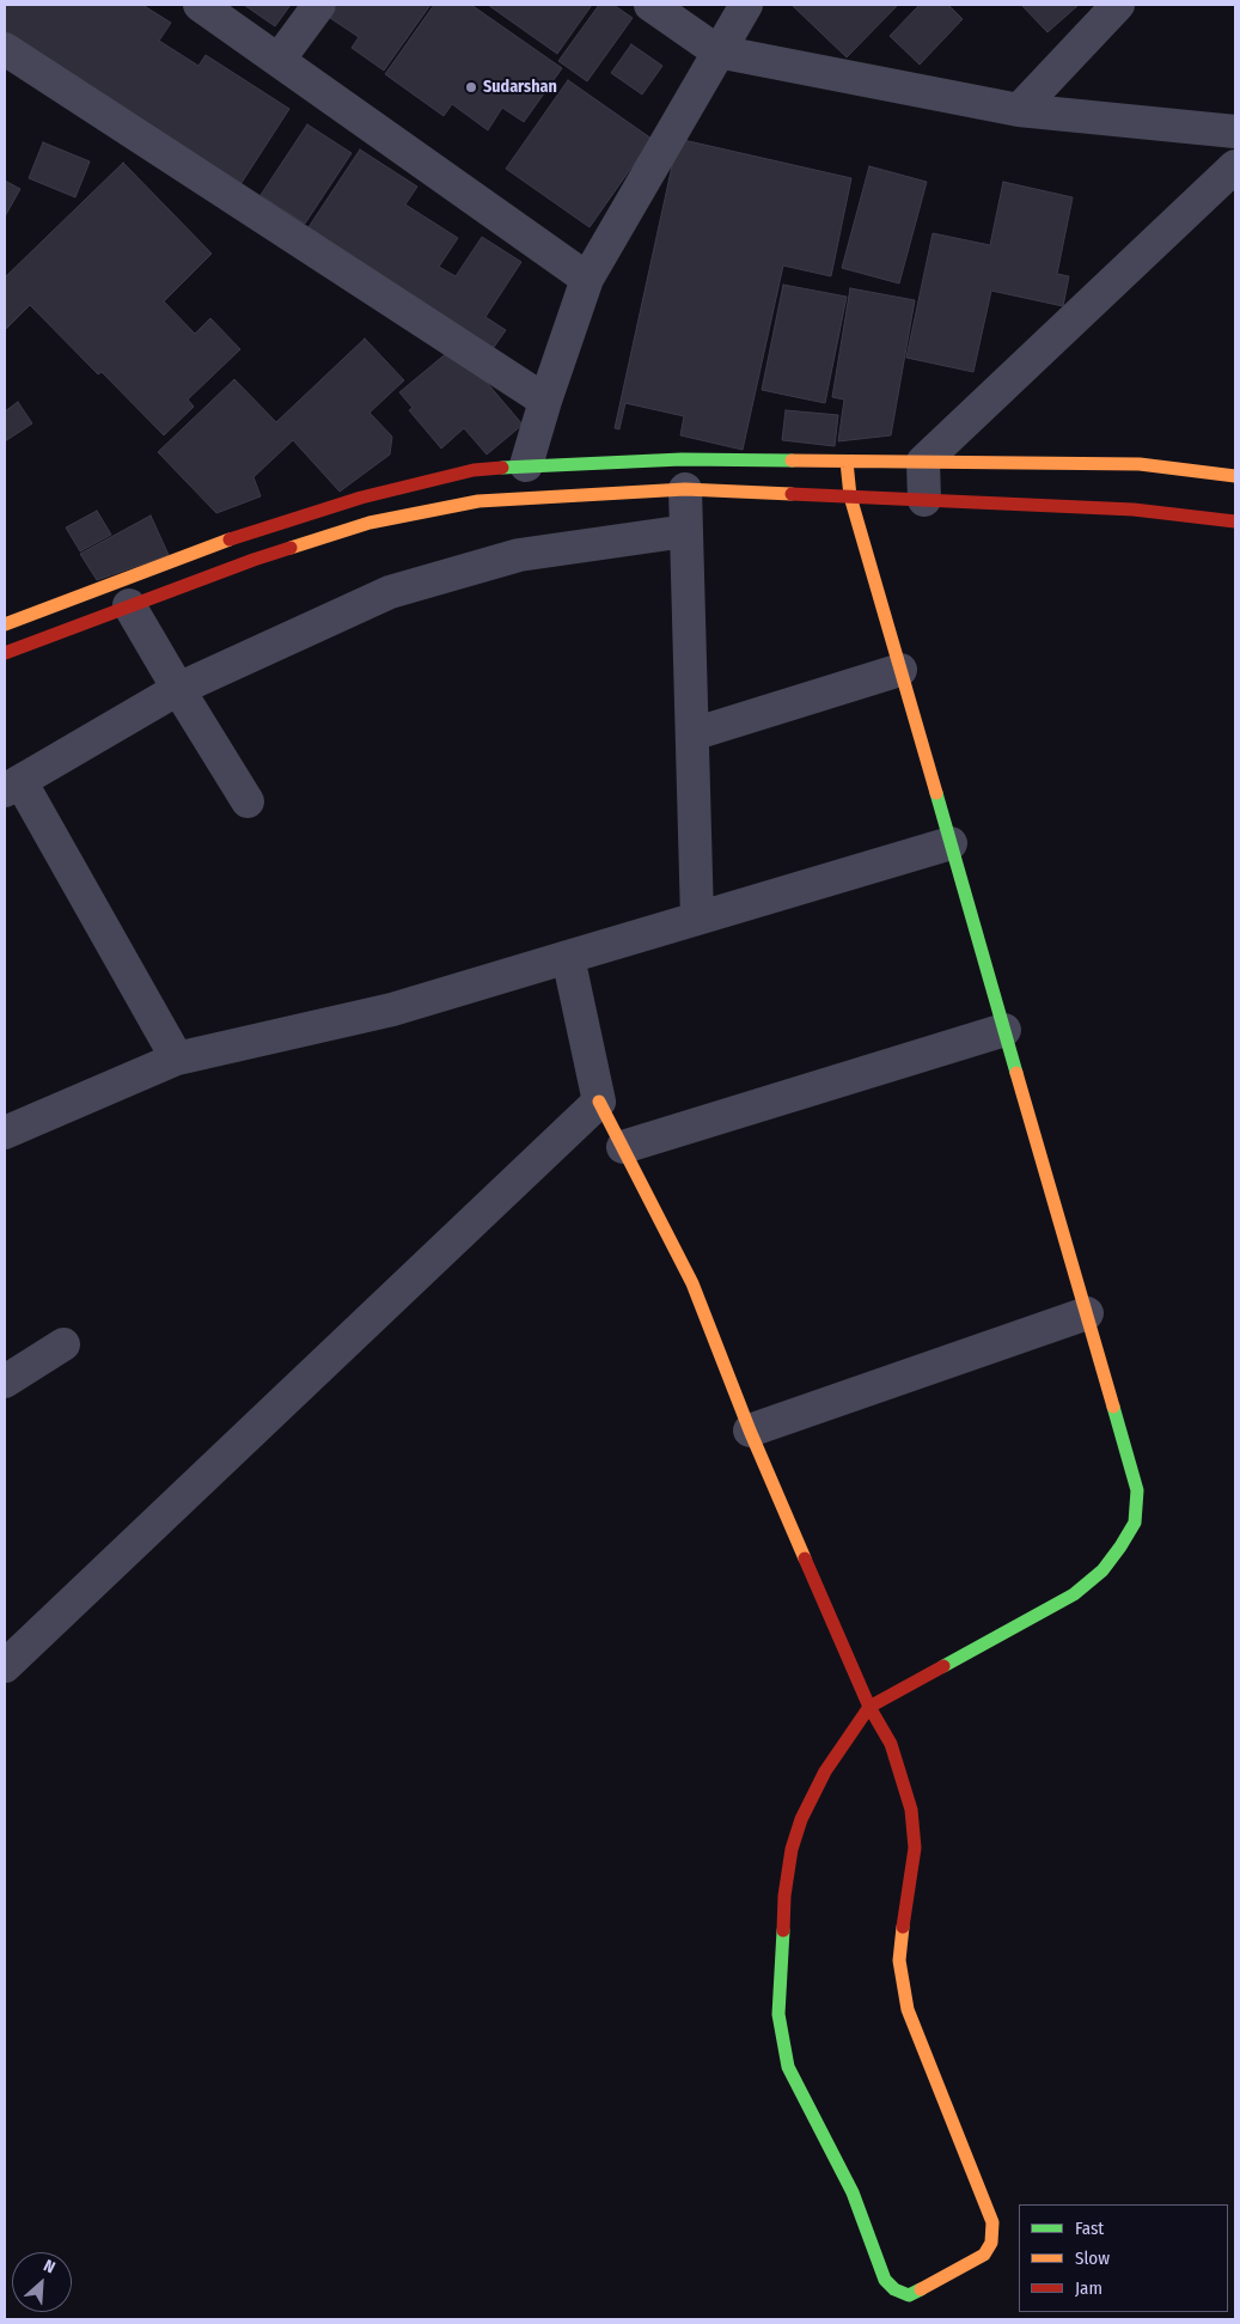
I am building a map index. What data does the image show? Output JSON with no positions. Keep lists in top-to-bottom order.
{
  "places": ["Sudarshan"],
  "legend": ["Fast", "Slow", "Jam"],
  "north": "top right"
}
